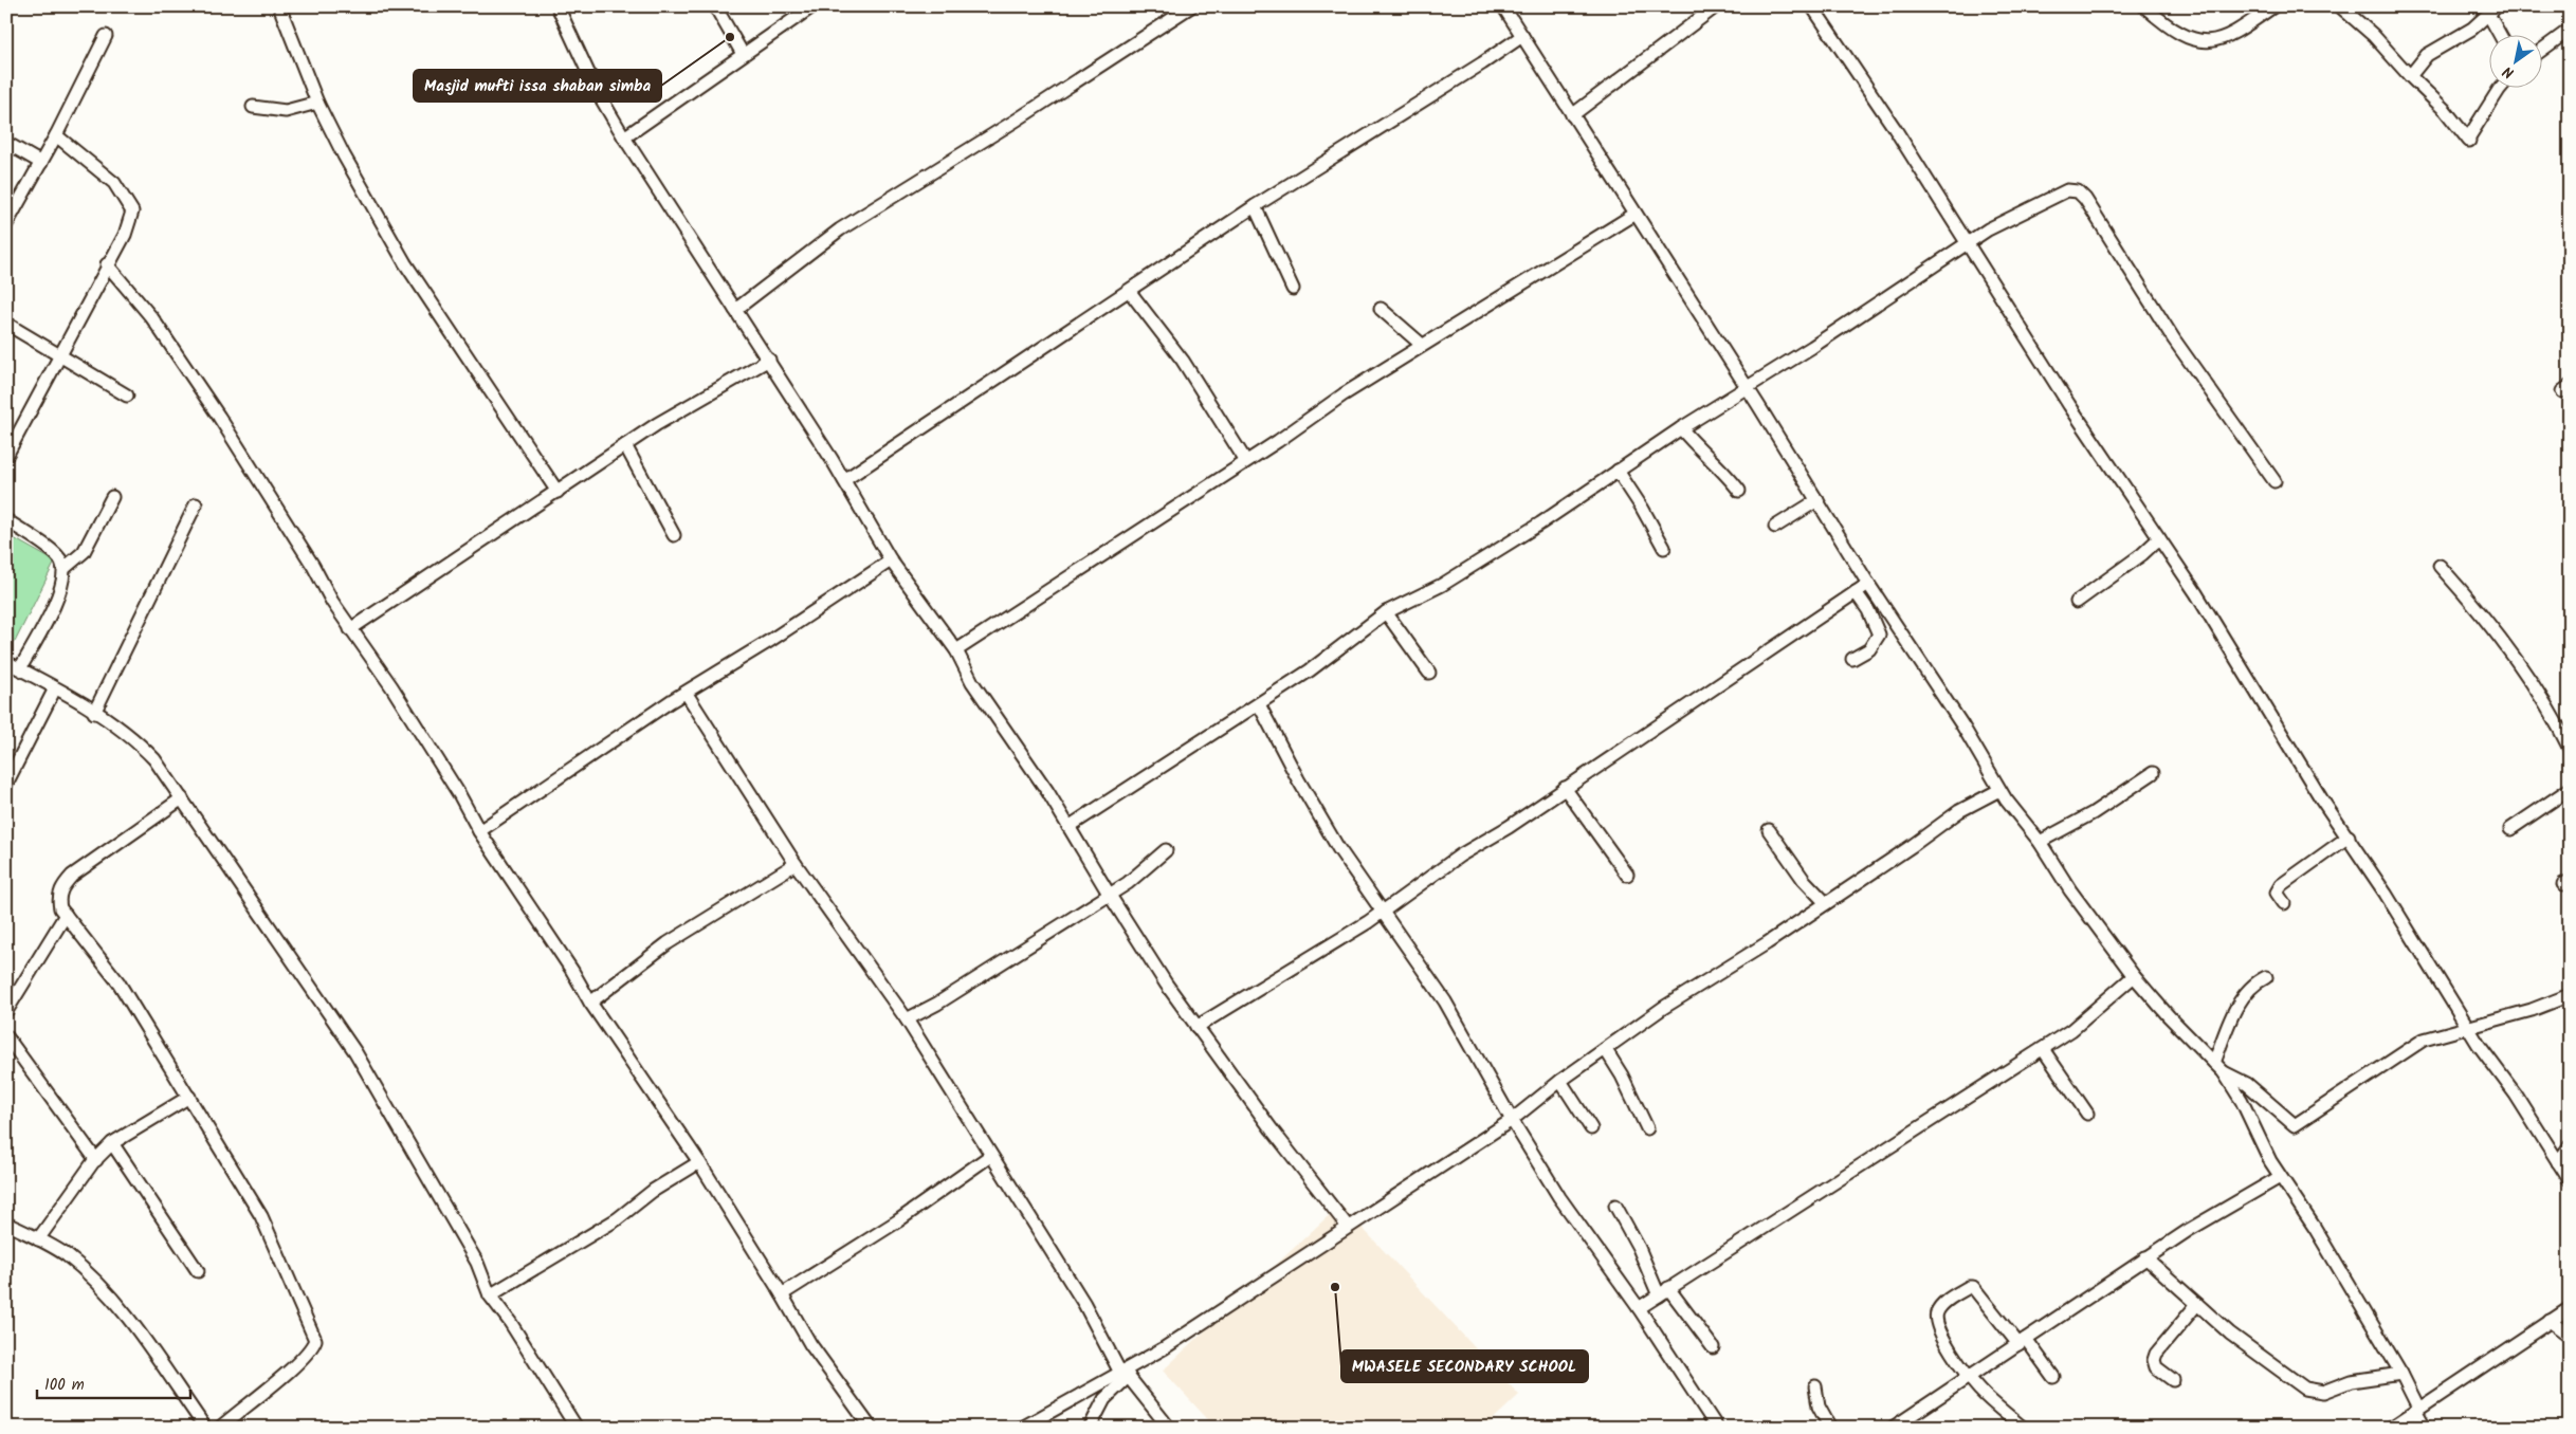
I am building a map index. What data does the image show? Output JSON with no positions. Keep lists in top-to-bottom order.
{
  "places": ["Masjid mufti issa shaban simba", "MWASELE SECONDARY SCHOOL"],
  "scale_bar": "100 m",
  "north": "bottom left"
}
